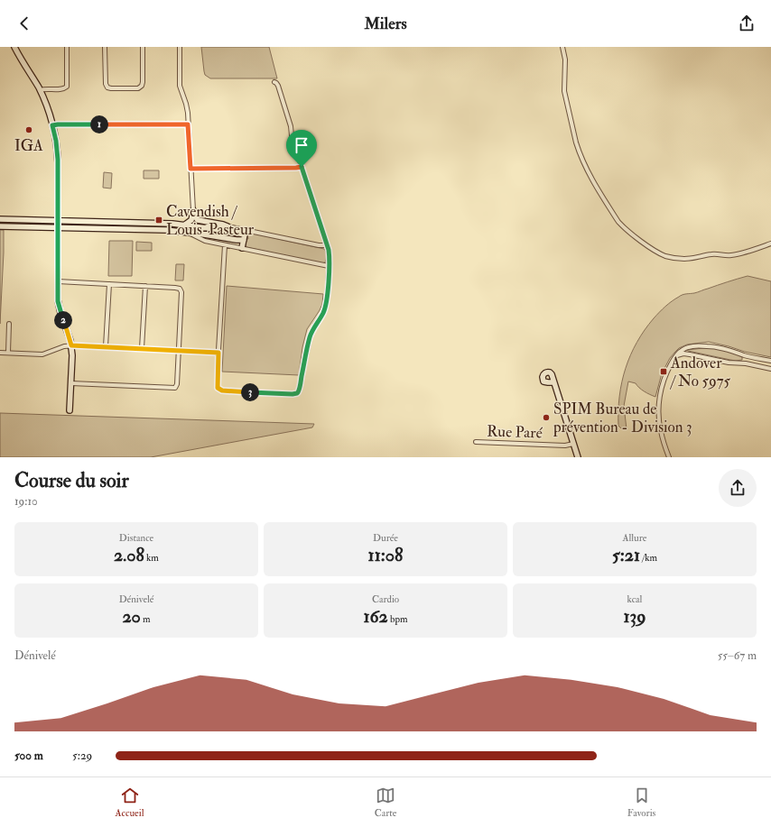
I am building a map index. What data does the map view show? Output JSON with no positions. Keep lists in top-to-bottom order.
{
  "streets": {
    "street": ["Rue Paré"]
  },
  "places": {
    "other": ["IGA", "SPIM Bureau de prévention - Division 3"],
    "transit": ["Cavendish / Louis-Pasteur", "Andover / No 5975"]
  },
  "page": {
    "header": "Milers",
    "pins": ["1", "2", "3"],
    "heading": ["Course du soir", "19:10"],
    "stats": [
      ["Distance", "2.08 km"],
      ["Durée", "11:08"],
      ["Allure", "5:21 /km"],
      ["Dénivelé", "20 m"],
      ["Cardio", "162 bpm"],
      ["kcal", "139"]
    ],
    "chart": ["Dénivelé", "55–67 m"],
    "list": [
      {
        "name": "500 m",
        "note": "5:29"
      }
    ],
    "tabs": ["Accueil", "Carte", "Favoris"]
  }
}
